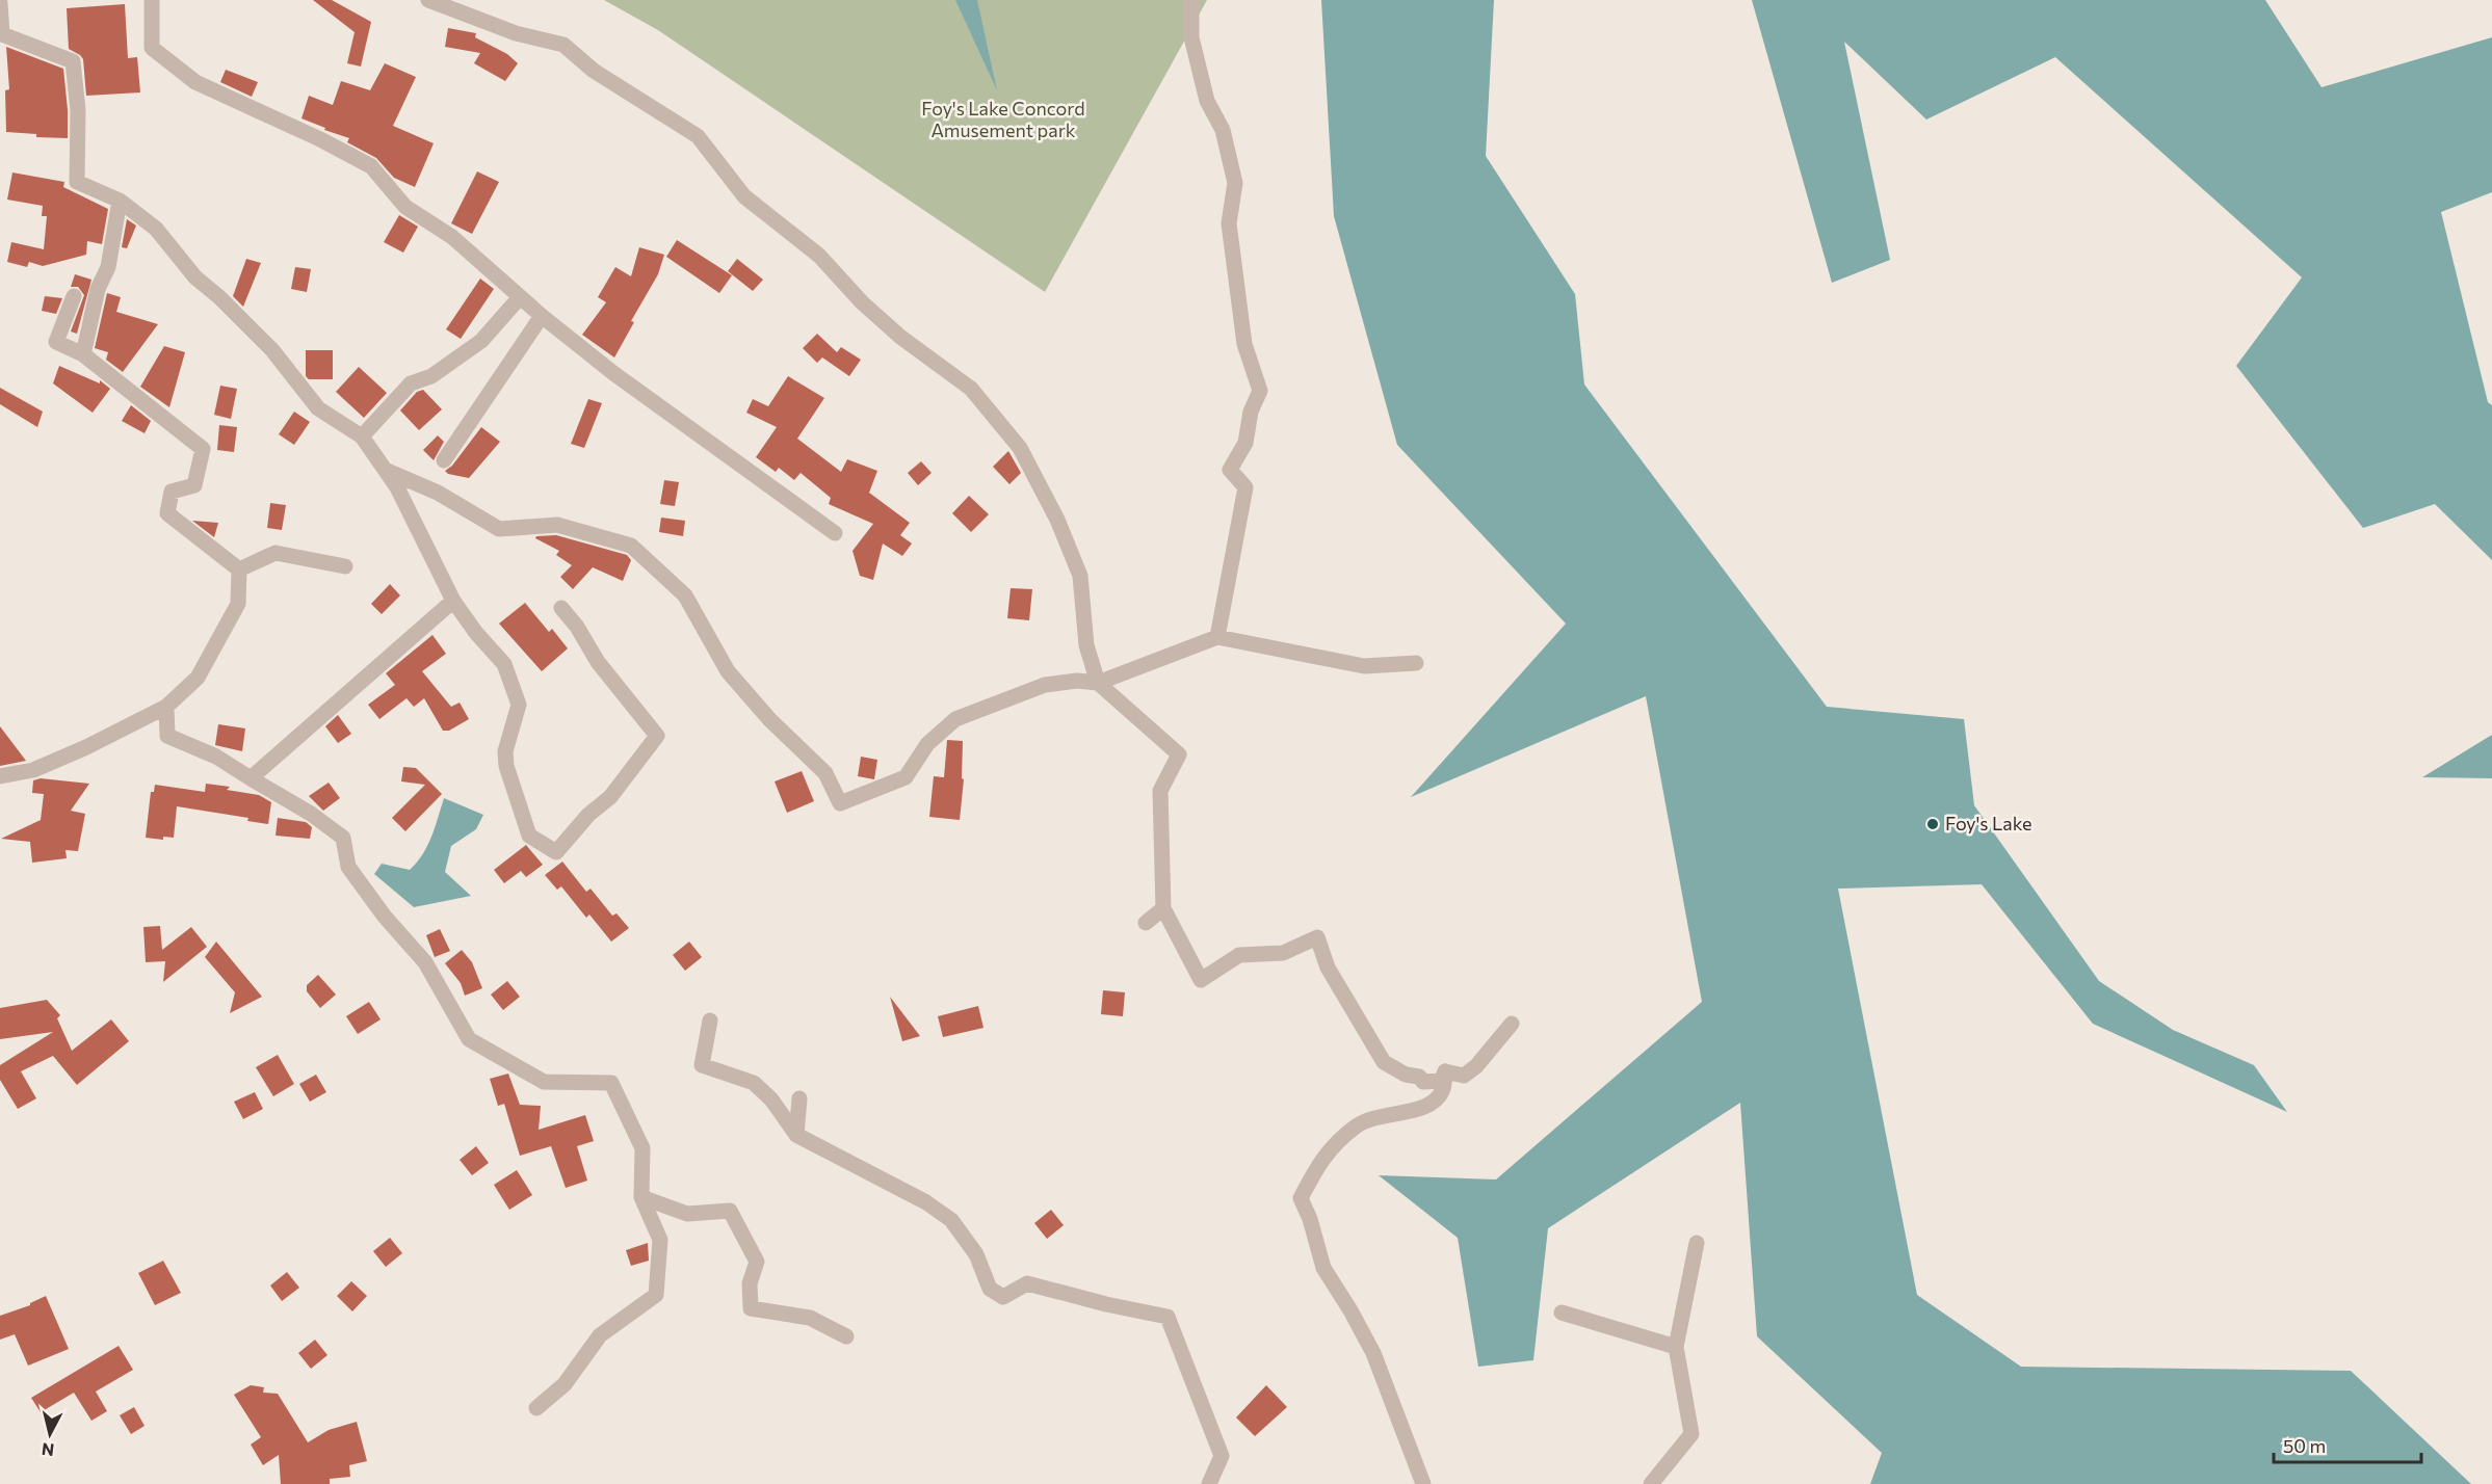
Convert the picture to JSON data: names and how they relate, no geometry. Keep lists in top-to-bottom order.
{
  "parks": ["Foy's Lake Concord Amusement park"],
  "places": ["Foy's Lake"],
  "scale_bar": "50 m",
  "north": "bottom"
}
